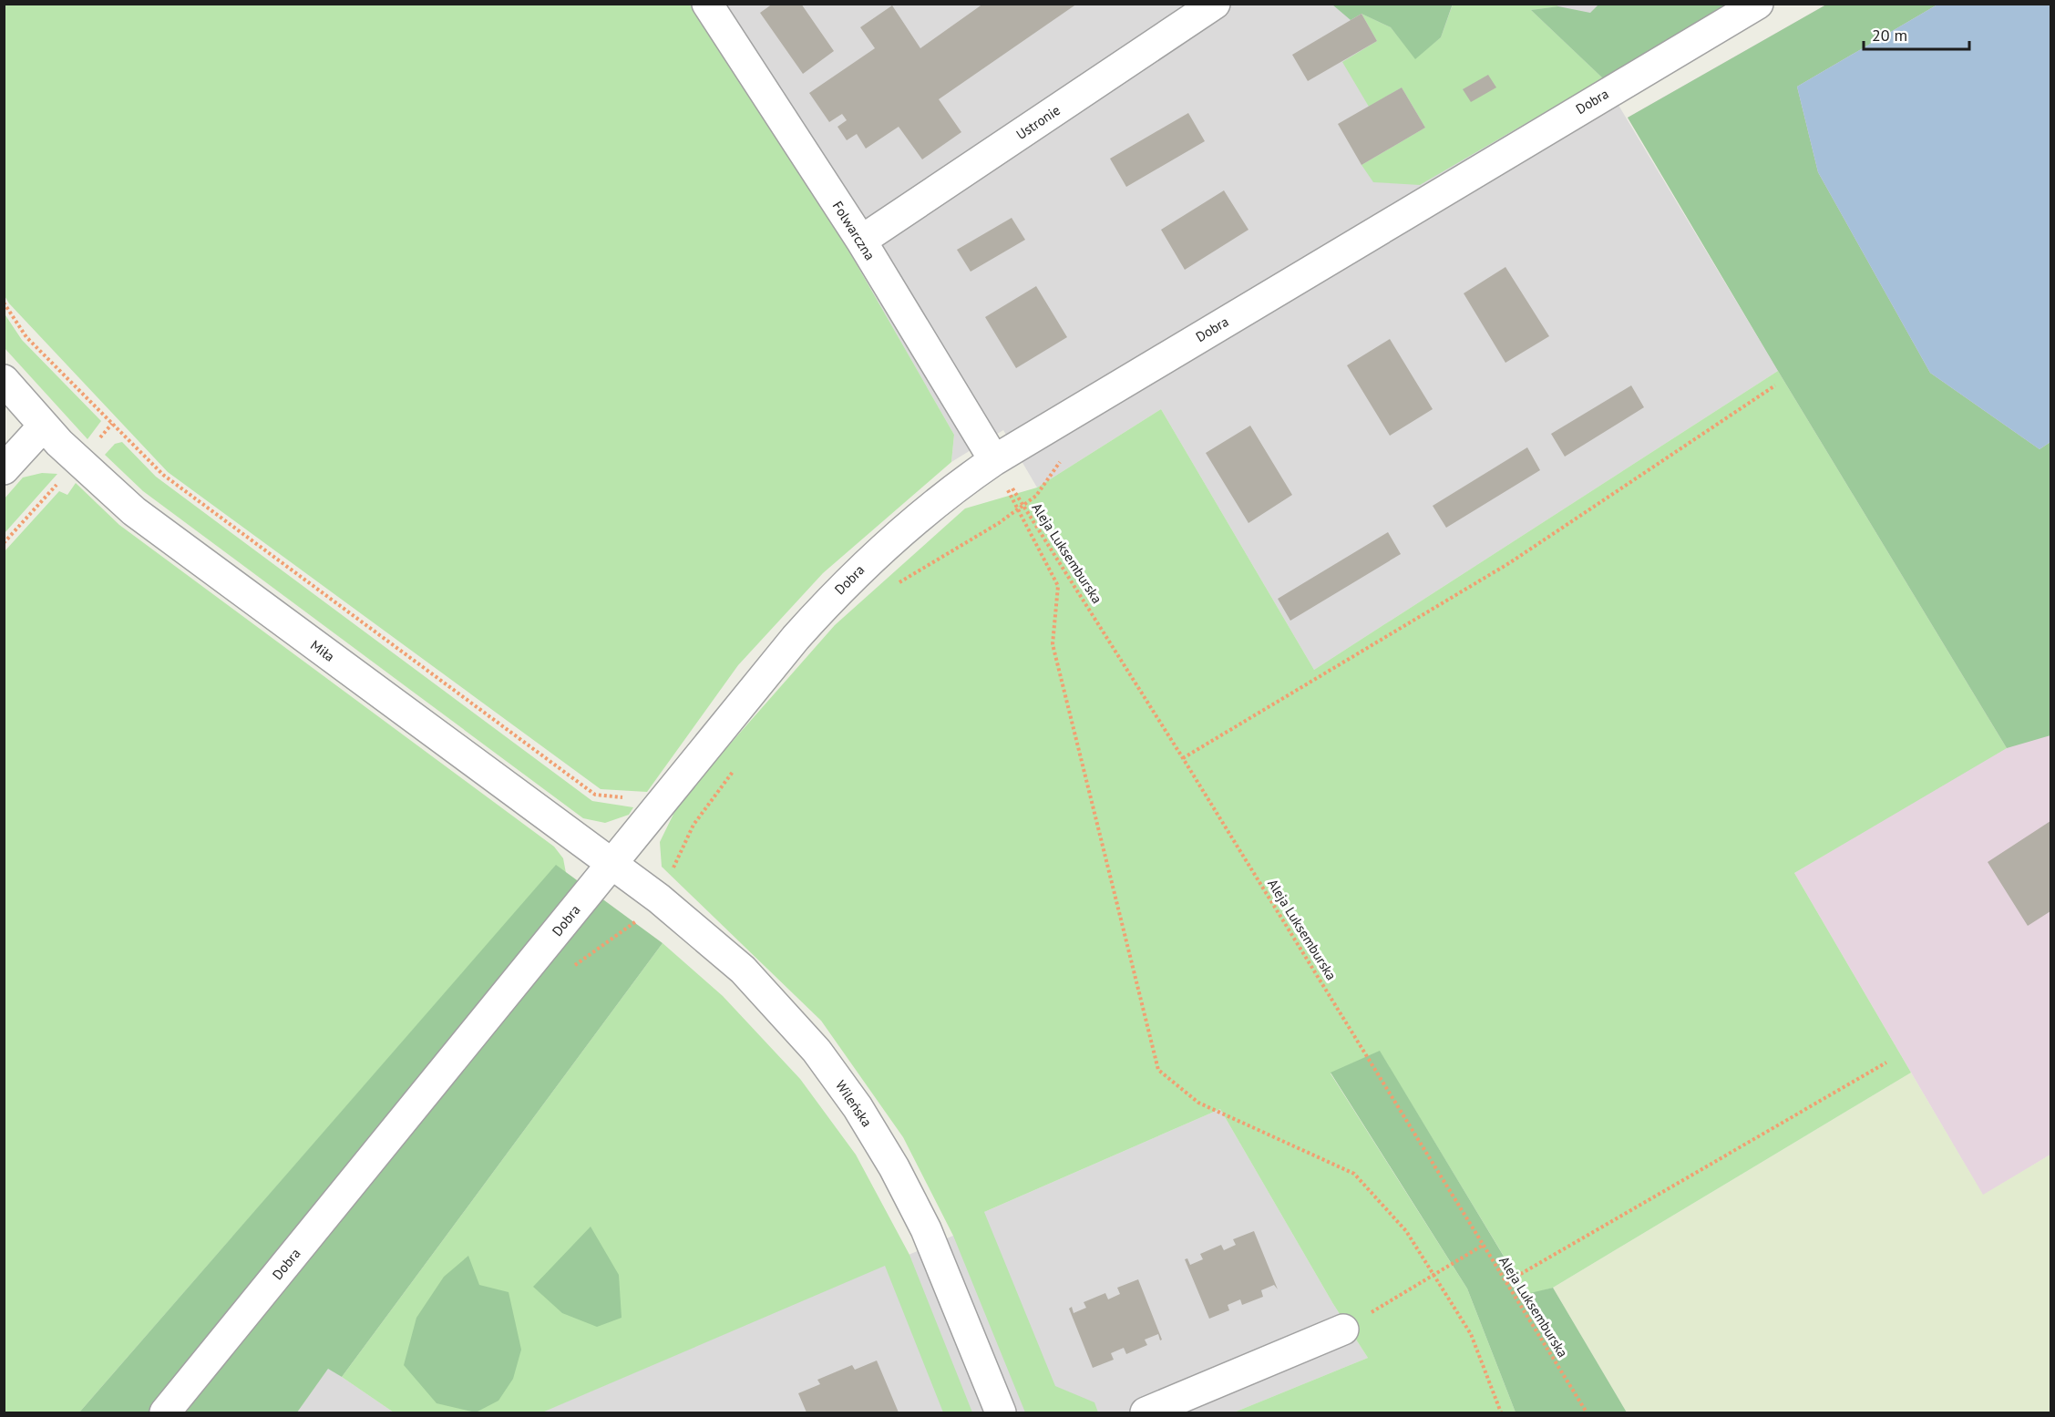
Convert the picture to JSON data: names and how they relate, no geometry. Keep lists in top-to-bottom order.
{
  "streets": {
    "street": [
      "Dobra",
      "Ustronie",
      "Folwarczna",
      "Miła",
      "Wileńska"
    ],
    "path": ["Aleja Luksemburska"]
  },
  "crossings": [
    ["Dobra", "Folwarczna"],
    ["Dobra", "Aleja Luksemburska"],
    ["Dobra", "Miła"],
    ["Dobra", "Wileńska"],
    ["Ustronie", "Folwarczna"],
    ["Folwarczna", "Aleja Luksemburska"],
    ["Miła", "Wileńska"]
  ],
  "scale_bar": "20 m"
}
